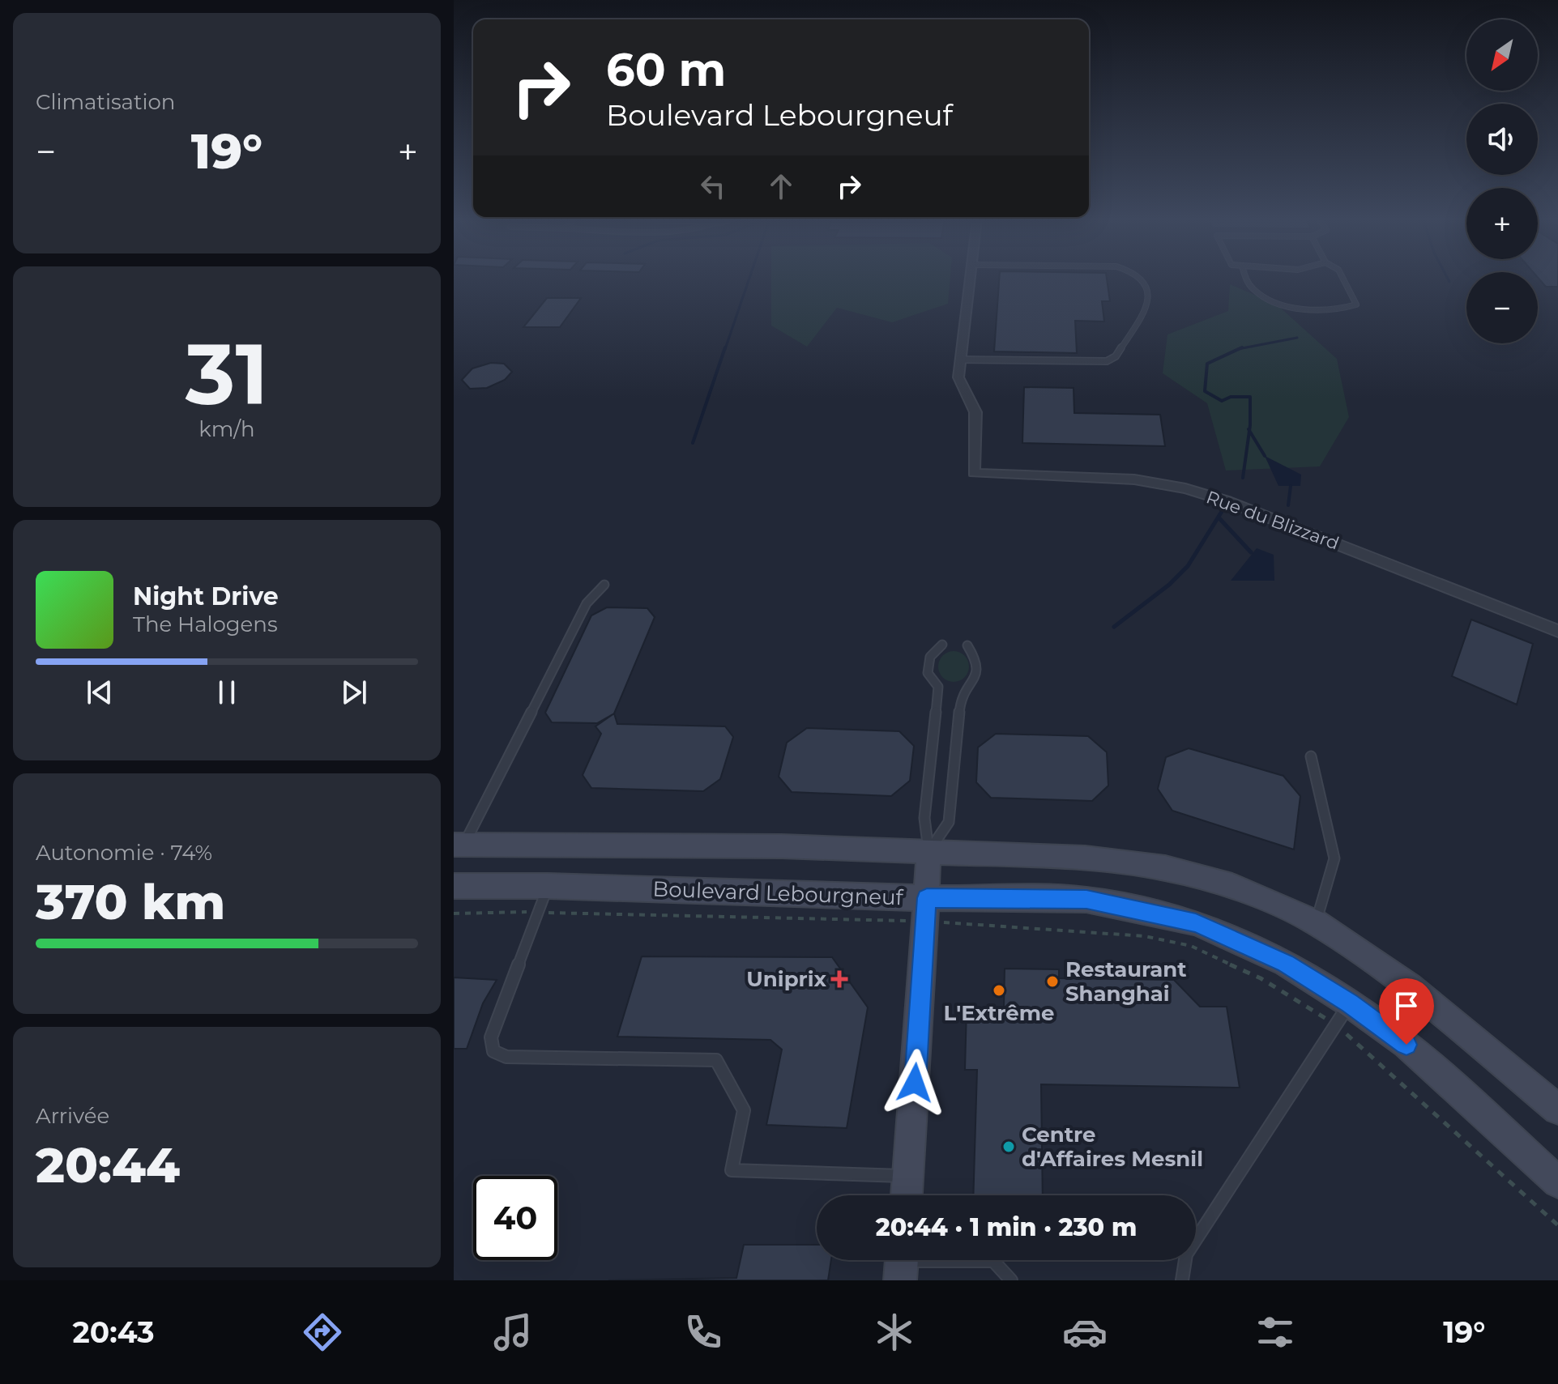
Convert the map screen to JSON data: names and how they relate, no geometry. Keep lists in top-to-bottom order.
{
  "streets": {
    "main road": ["Boulevard Lebourgneuf"],
    "street": ["Rue du Blizzard"]
  },
  "places": {
    "health": ["Uniprix"],
    "other": ["Restaurant Shanghai", "L'Extrême", "Centre d'Affaires Mesnil"]
  },
  "north": "bottom left",
  "page": {
    "tile": [
      "Climatisation",
      ["31", "km/h"],
      ["Autonomie · 74%", "370 km"],
      ["Arrivée", "20:44"]
    ],
    "map_buttons": ["+", "−"],
    "turn": ["60 m", "Boulevard Lebourgneuf"],
    "heat": ["−", "19°", "+"],
    "song": ["Night Drive", "The Halogens"],
    "limit": "40",
    "trip": "20:44 · 1 min · 230 m",
    "tabs": ["20:43", "19°"]
  }
}
